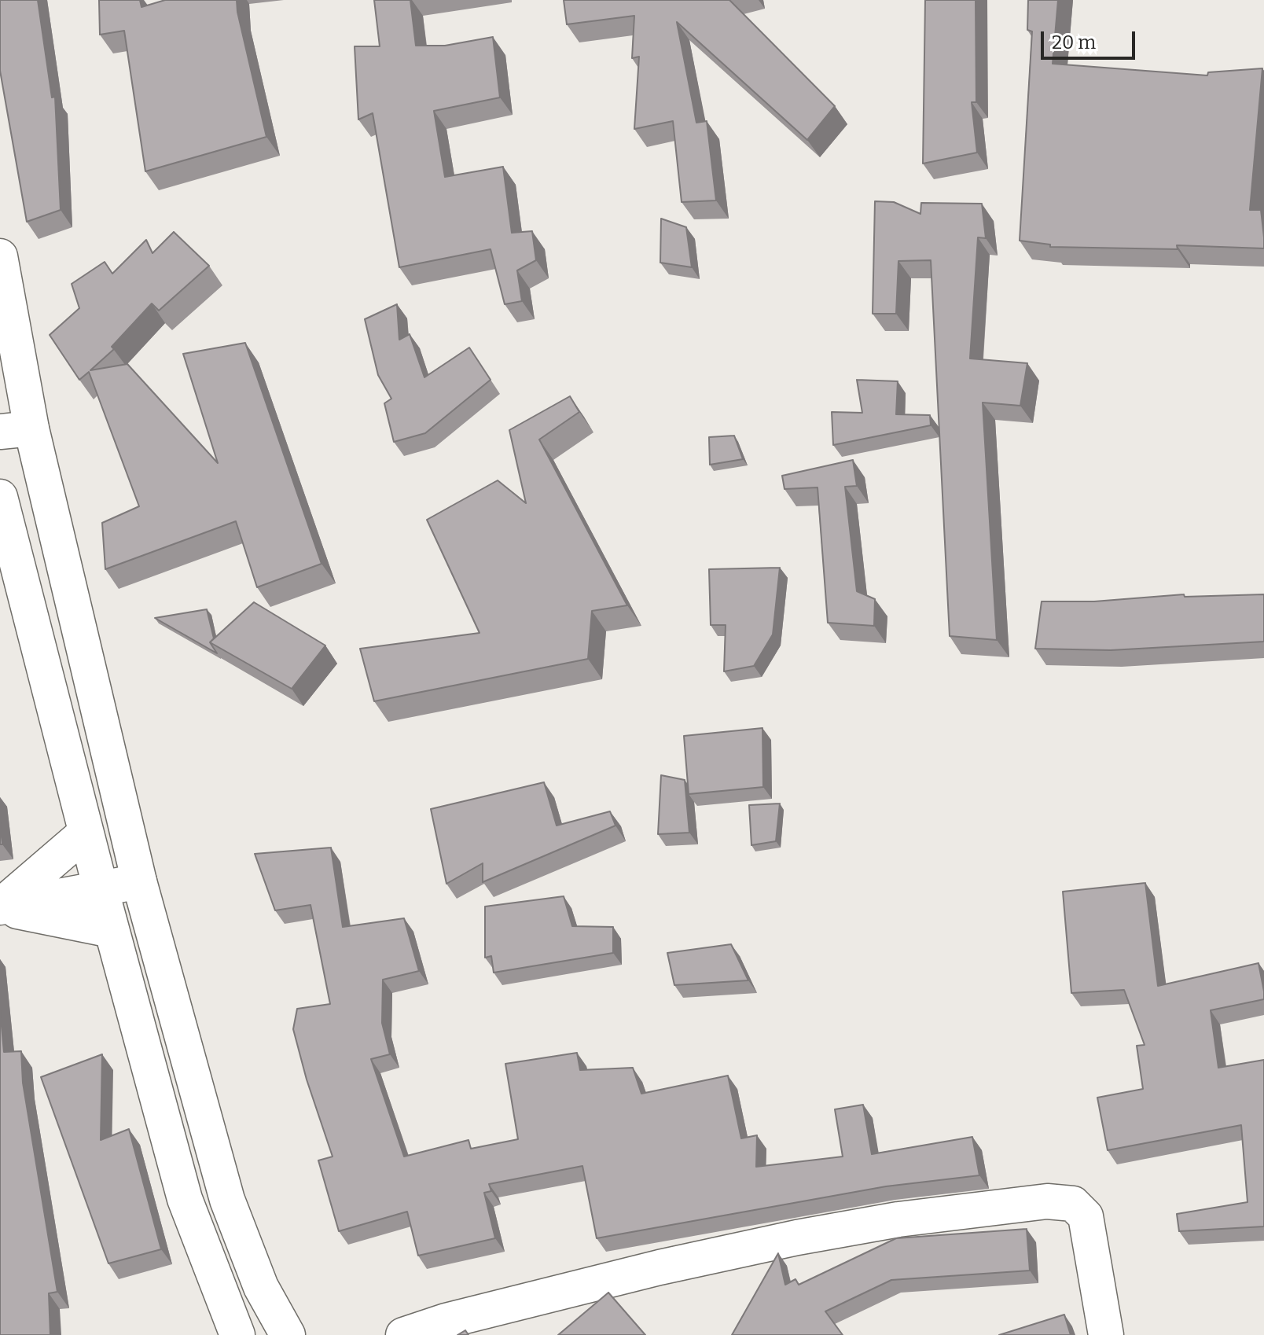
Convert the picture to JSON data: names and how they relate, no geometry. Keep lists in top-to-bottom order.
{
  "scale_bar": "20 m"
}
